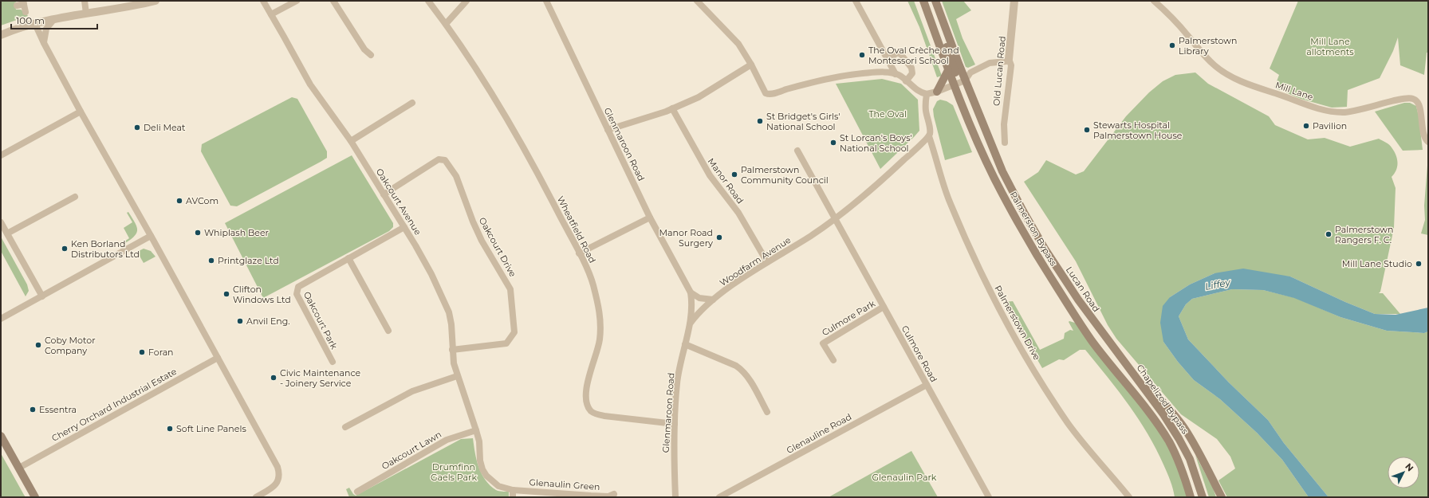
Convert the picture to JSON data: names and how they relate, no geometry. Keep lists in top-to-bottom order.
{
  "streets": {
    "main road": ["Palmerston Bypass", "Lucan Road", "Chapelizod Bypass"],
    "street": [
      "Old Lucan Road",
      "Mill Lane",
      "Glenmaroon Road",
      "Manor Road",
      "Oakcourt Avenue",
      "Wheatfield Road",
      "Oakcourt Drive",
      "Woodfarm Avenue",
      "Culmore Park",
      "Oakcourt Park",
      "Palmerstown Drive",
      "Culmore Road",
      "Cherry Orchard Industrial Estate",
      "Glenauline Road",
      "Oakcourt Lawn",
      "Glenaulin Green"
    ]
  },
  "crossings": [
    ["Glenmaroon Road", "Wheatfield Road"],
    ["Glenmaroon Road", "Woodfarm Avenue"],
    ["Manor Road", "Woodfarm Avenue"],
    ["Oakcourt Avenue", "Oakcourt Drive"],
    ["Oakcourt Avenue", "Oakcourt Park"],
    ["Oakcourt Avenue", "Oakcourt Lawn"],
    ["Oakcourt Avenue", "Glenaulin Green"],
    ["Woodfarm Avenue", "Culmore Road"],
    ["Lucan Road", "Chapelizod Bypass"],
    ["Culmore Park", "Culmore Road"],
    ["Culmore Road", "Glenauline Road"],
    ["Oakcourt Lawn", "Glenaulin Green"]
  ],
  "water": ["Liffey"],
  "parks": [
    "Mill Lane allotments",
    "The Oval",
    "Drumfinn Gaels Park",
    "Glenaulin Park"
  ],
  "places": [
    "Palmerstown Library",
    "The Oval Crèche and Montessori School",
    "St Bridget's Girls' National School",
    "Pavilion",
    "Deli Meat",
    "Stewarts Hospital Palmerstown House",
    "St Lorcan's Boys' National School",
    "Palmerstown Community Council",
    "AVCom",
    "Whiplash Beer",
    "Palmerstown Rangers F. C.",
    "Manor Road Surgery",
    "Ken Borland Distributors Ltd",
    "Printglaze Ltd",
    "Mill Lane Studio",
    "Clifton Windows Ltd",
    "Anvil Eng.",
    "Coby Motor Company",
    "Foran",
    "Civic Maintenance - Joinery Service",
    "Essentra",
    "Soft Line Panels"
  ],
  "scale_bar": "100 m",
  "north": "top right"
}
